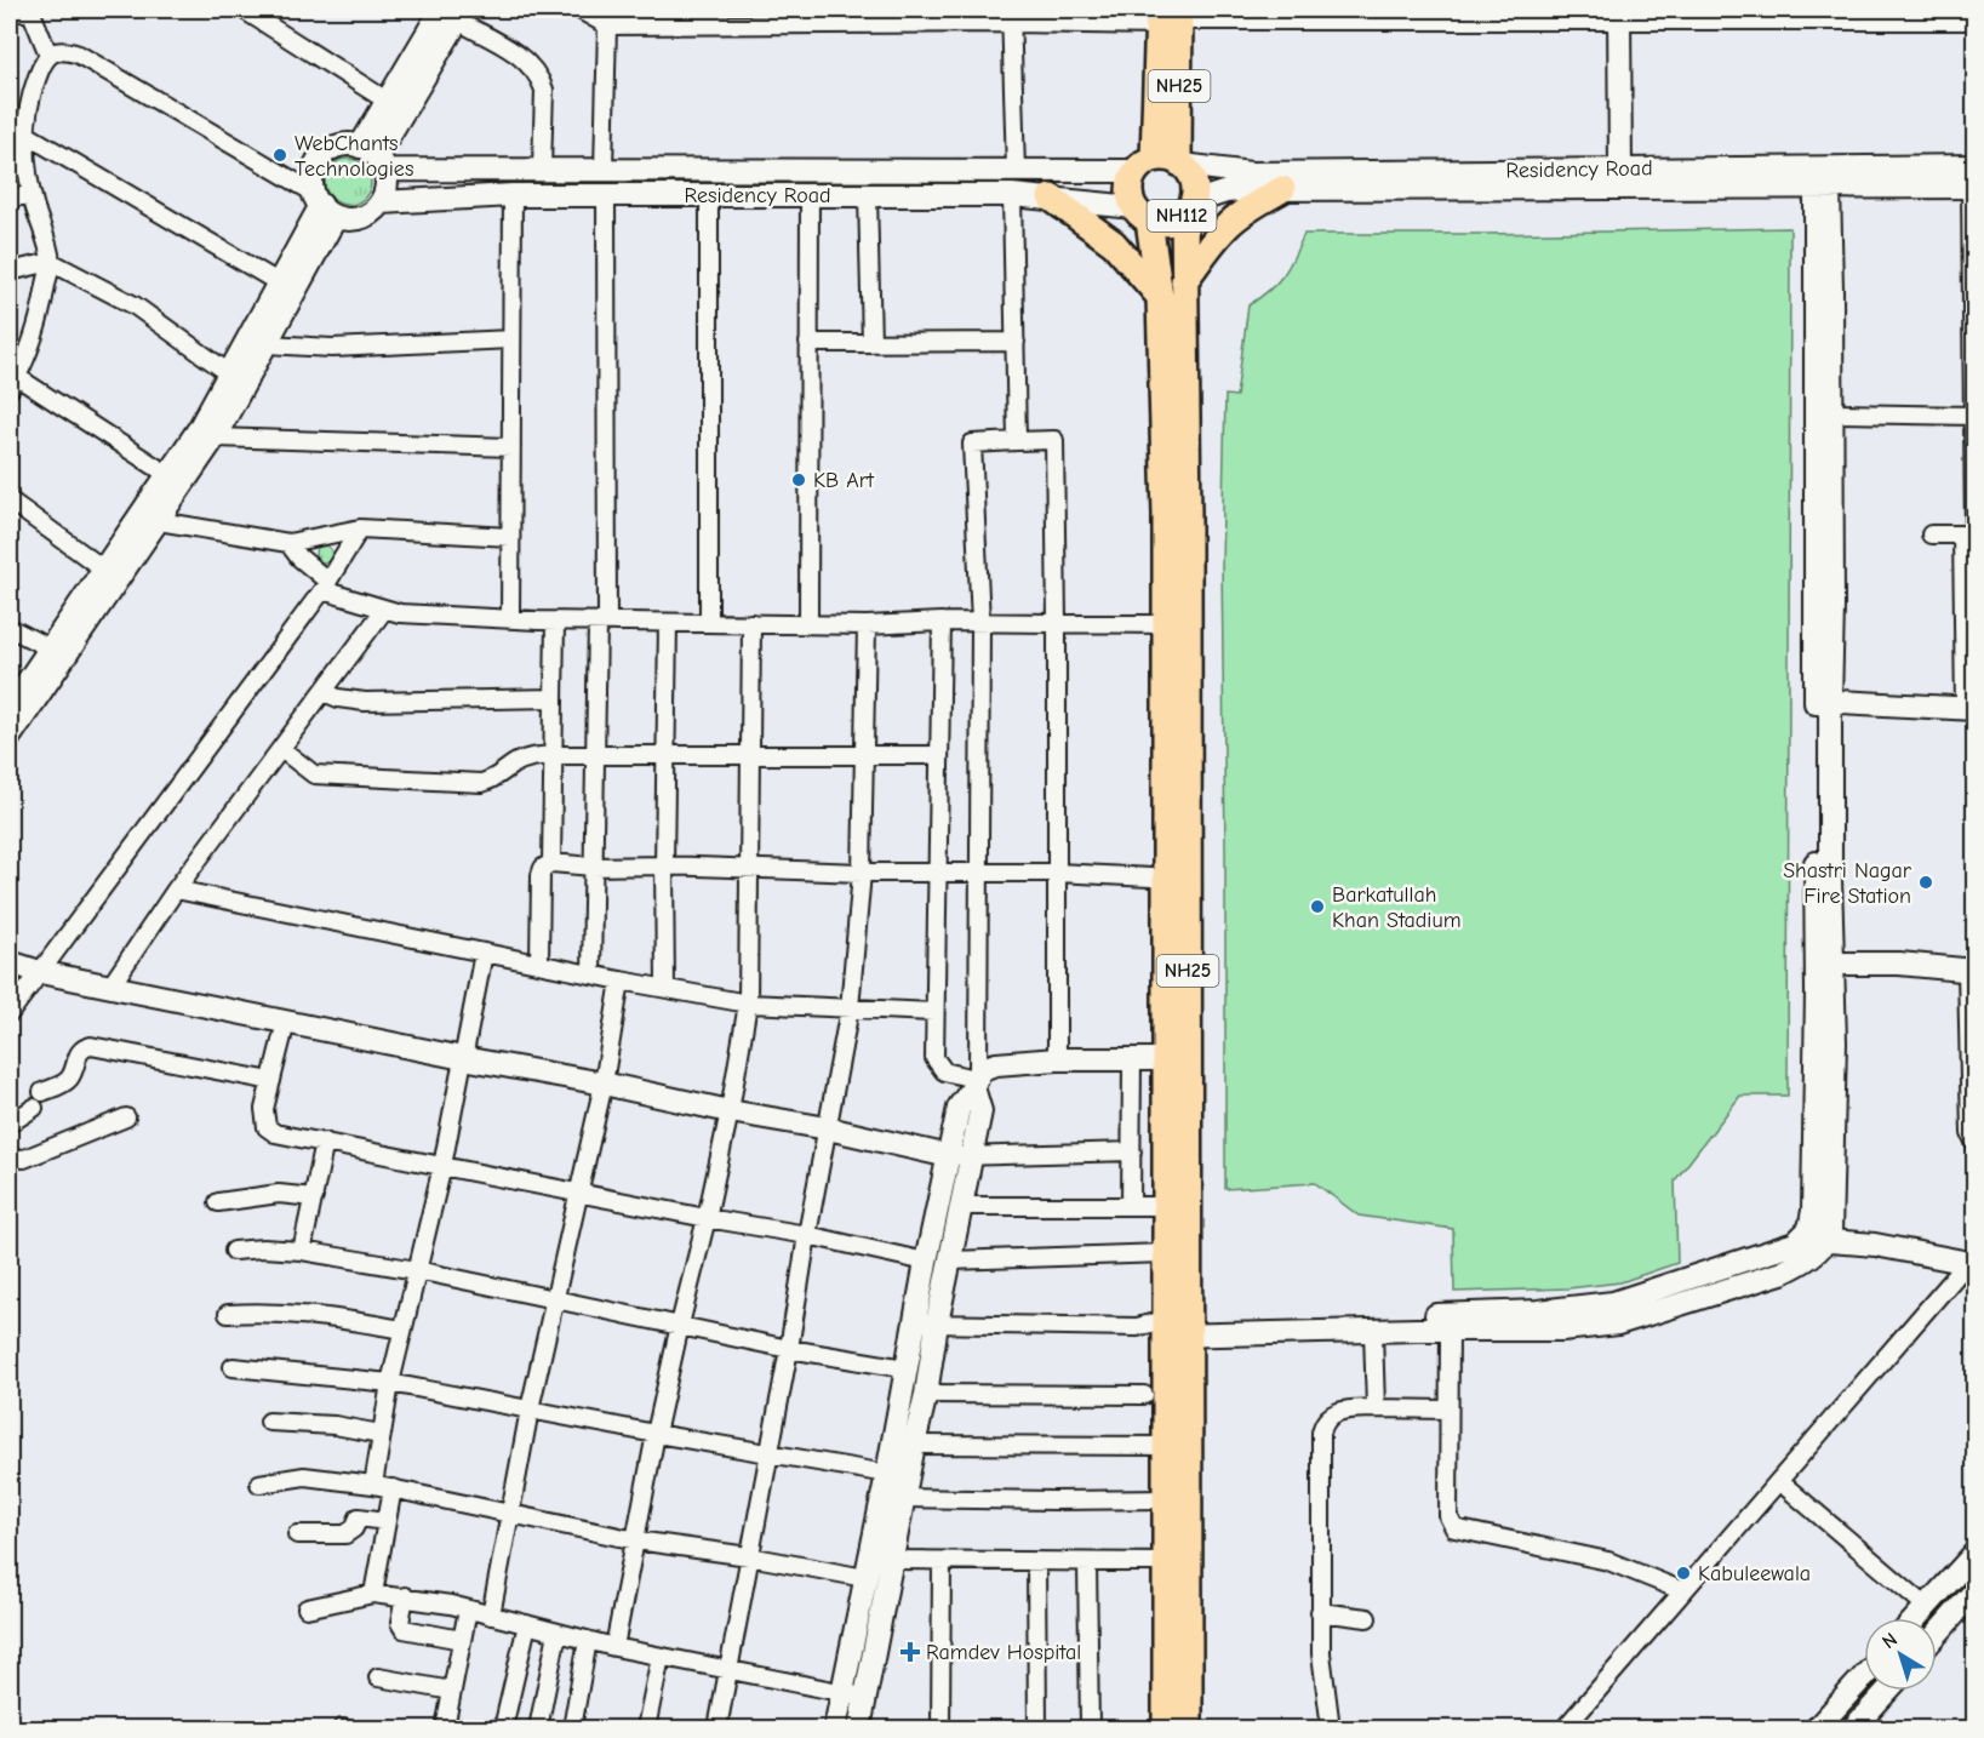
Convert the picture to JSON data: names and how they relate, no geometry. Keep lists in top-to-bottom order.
{
  "streets": {
    "main road": ["NH25", "NH112"],
    "street": ["Residency Road"]
  },
  "crossings": [
    ["NH25", "Residency Road"],
    ["NH25", "NH112"],
    ["Residency Road", "NH112"]
  ],
  "places": {
    "other": [
      "WebChants Technologies",
      "KB Art",
      "Shastri Nagar Fire Station",
      "Barkatullah Khan Stadium",
      "Kabuleewala"
    ],
    "health": ["Ramdev Hospital"]
  },
  "north": "top left"
}
